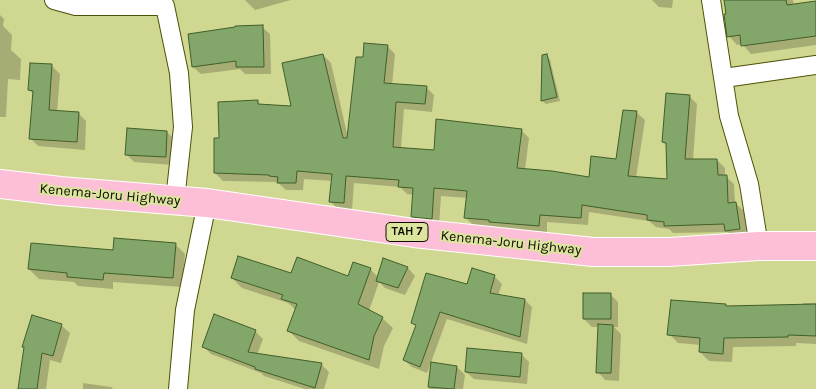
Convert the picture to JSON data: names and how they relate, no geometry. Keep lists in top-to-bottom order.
{
  "streets": {
    "highway": ["Kenema-Joru Highway", "TAH 7"]
  }
}
